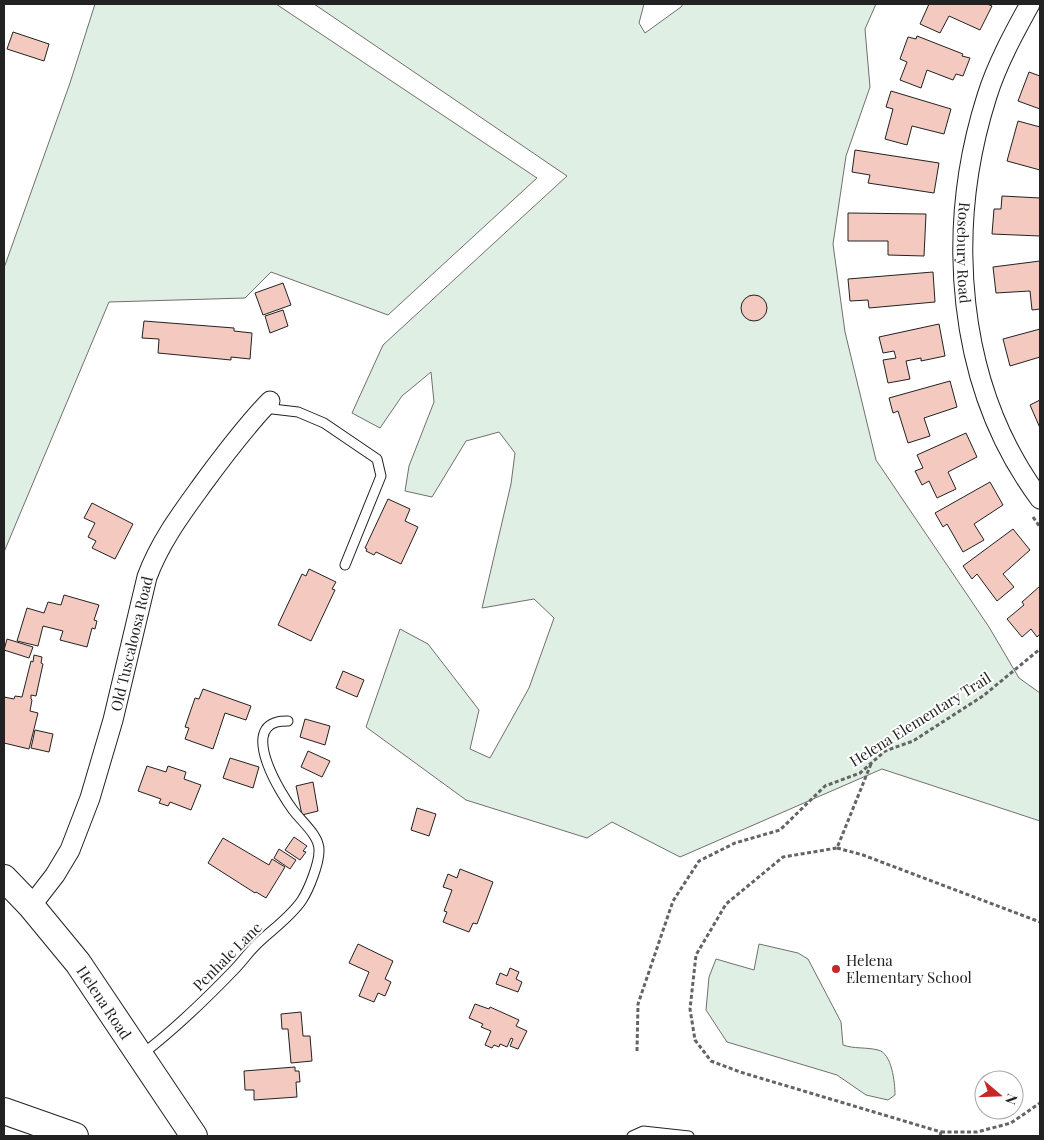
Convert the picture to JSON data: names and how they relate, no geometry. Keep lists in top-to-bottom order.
{
  "streets": {
    "main road": ["Helena Road"],
    "street": ["Rosebury Road", "Old Tuscaloosa Road"],
    "lane": ["Penhale Lane"],
    "path": ["Helena Elementary Trail"]
  },
  "crossings": [
    ["Old Tuscaloosa Road", "Helena Road"],
    ["Penhale Lane", "Helena Road"]
  ],
  "places": ["Helena Elementary School"],
  "north": "right"
}
